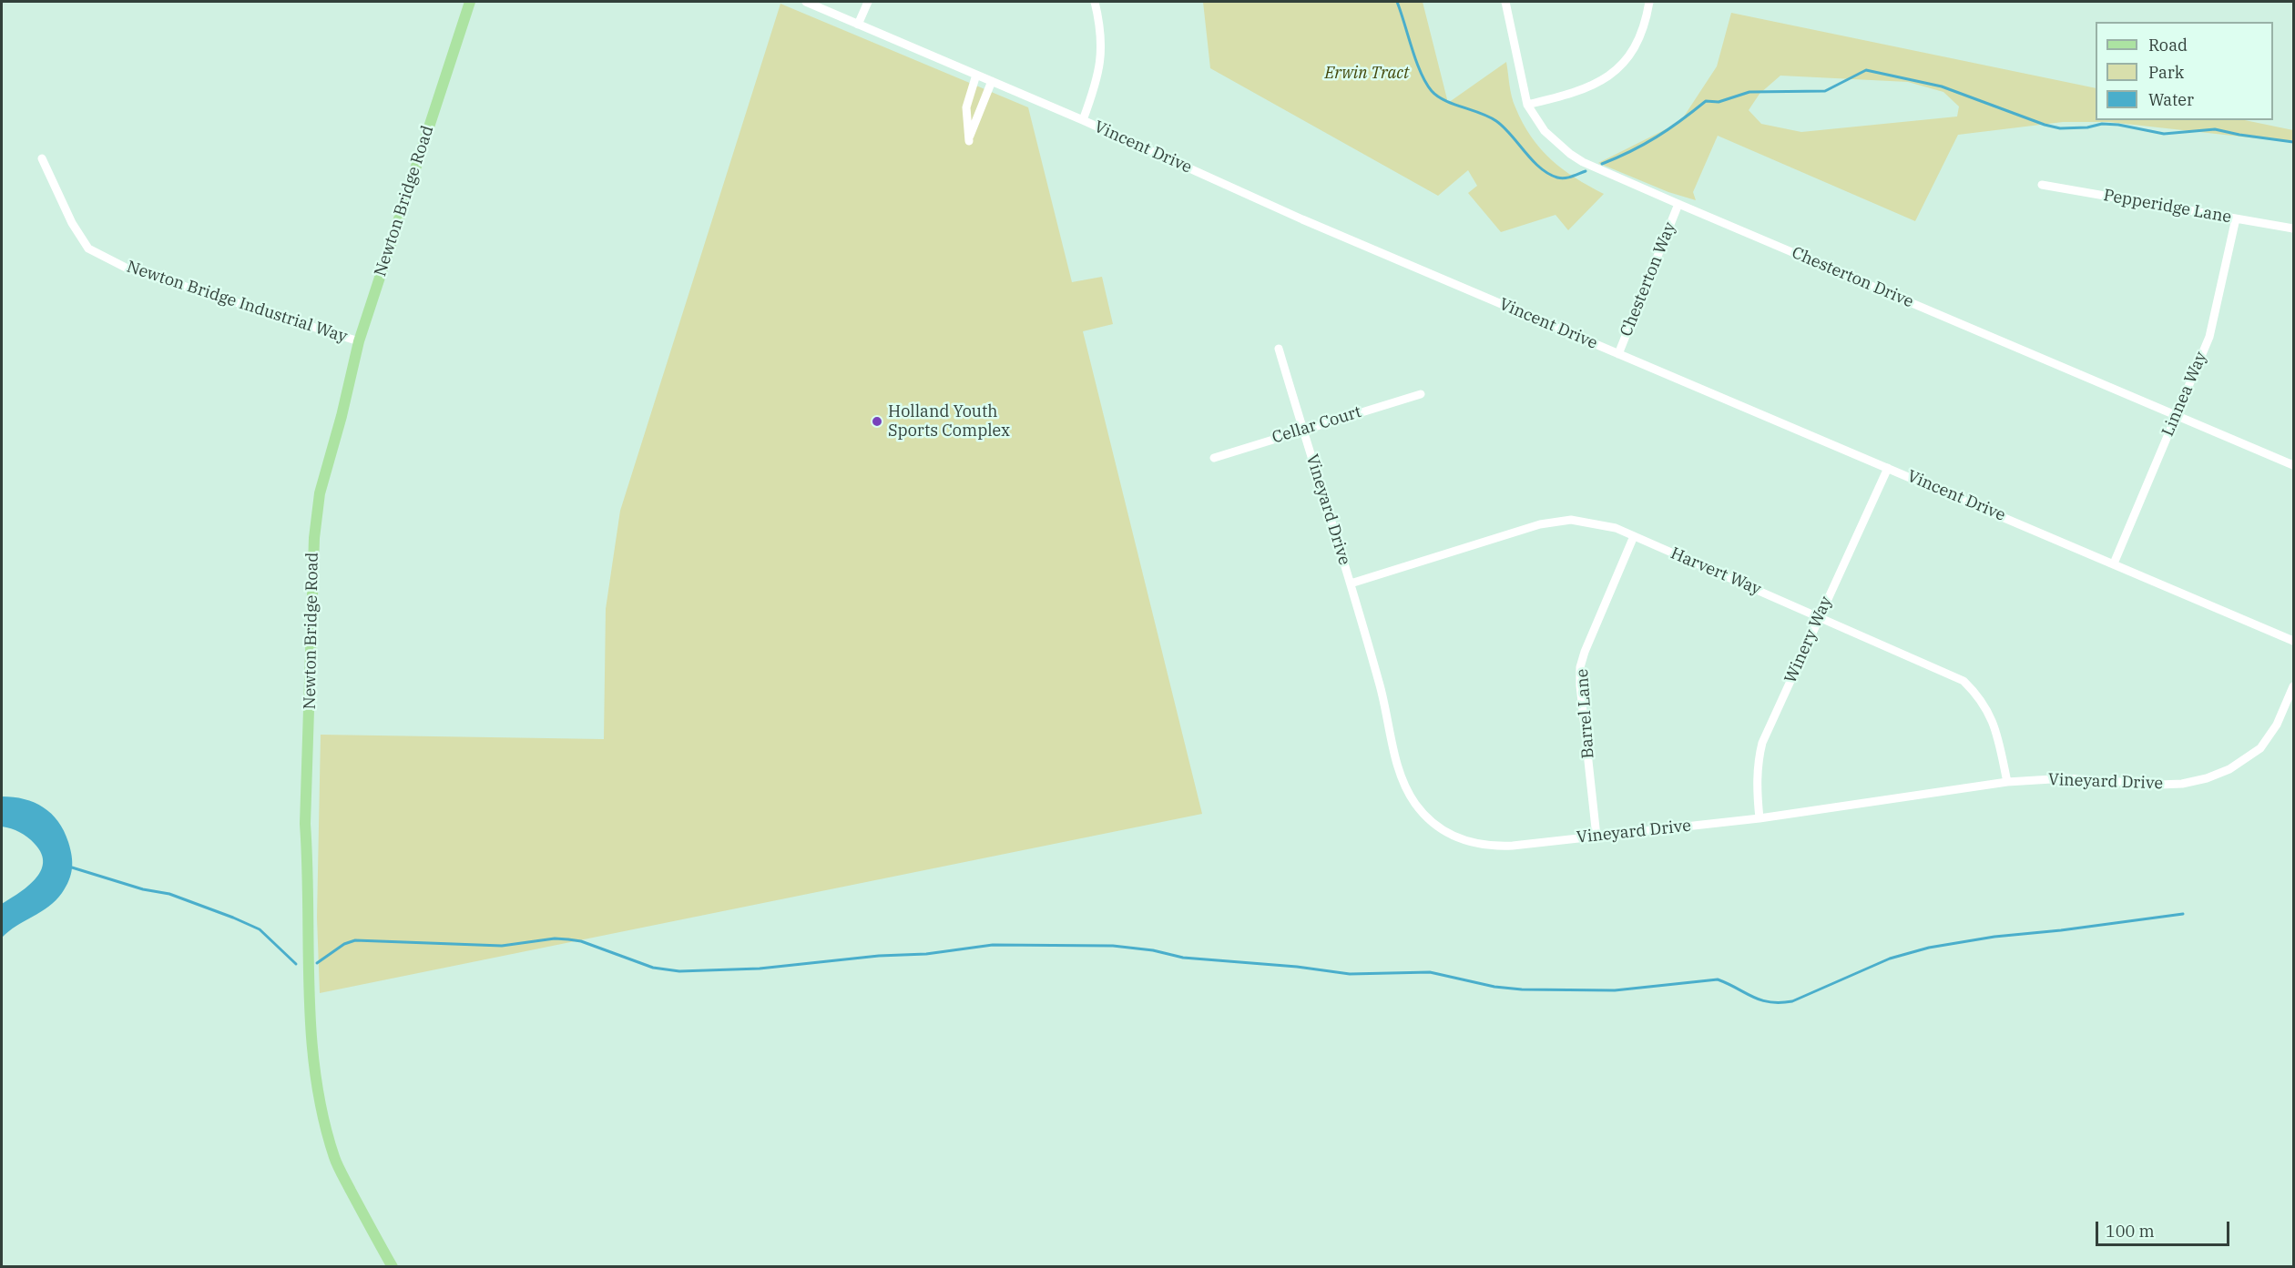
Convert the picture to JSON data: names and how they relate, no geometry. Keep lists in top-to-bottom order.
{
  "streets": {
    "main road": ["Newton Bridge Road"],
    "street": [
      "Vincent Drive",
      "Pepperidge Lane",
      "Chesterton Drive",
      "Chesterton Way",
      "Newton Bridge Industrial Way",
      "Linnea Way",
      "Cellar Court",
      "Vineyard Drive",
      "Harvert Way",
      "Winery Way",
      "Barrel Lane"
    ]
  },
  "crossings": [
    ["Vincent Drive", "Chesterton Way"],
    ["Vincent Drive", "Linnea Way"],
    ["Vincent Drive", "Winery Way"],
    ["Newton Bridge Road", "Newton Bridge Industrial Way"],
    ["Pepperidge Lane", "Linnea Way"],
    ["Chesterton Drive", "Chesterton Way"],
    ["Chesterton Drive", "Linnea Way"],
    ["Cellar Court", "Vineyard Drive"],
    ["Vineyard Drive", "Harvert Way"],
    ["Vineyard Drive", "Winery Way"],
    ["Vineyard Drive", "Barrel Lane"],
    ["Harvert Way", "Winery Way"],
    ["Harvert Way", "Barrel Lane"]
  ],
  "parks": ["Erwin Tract"],
  "places": ["Holland Youth Sports Complex"],
  "legend": ["Road", "Park", "Water"],
  "scale_bar": "100 m"
}
